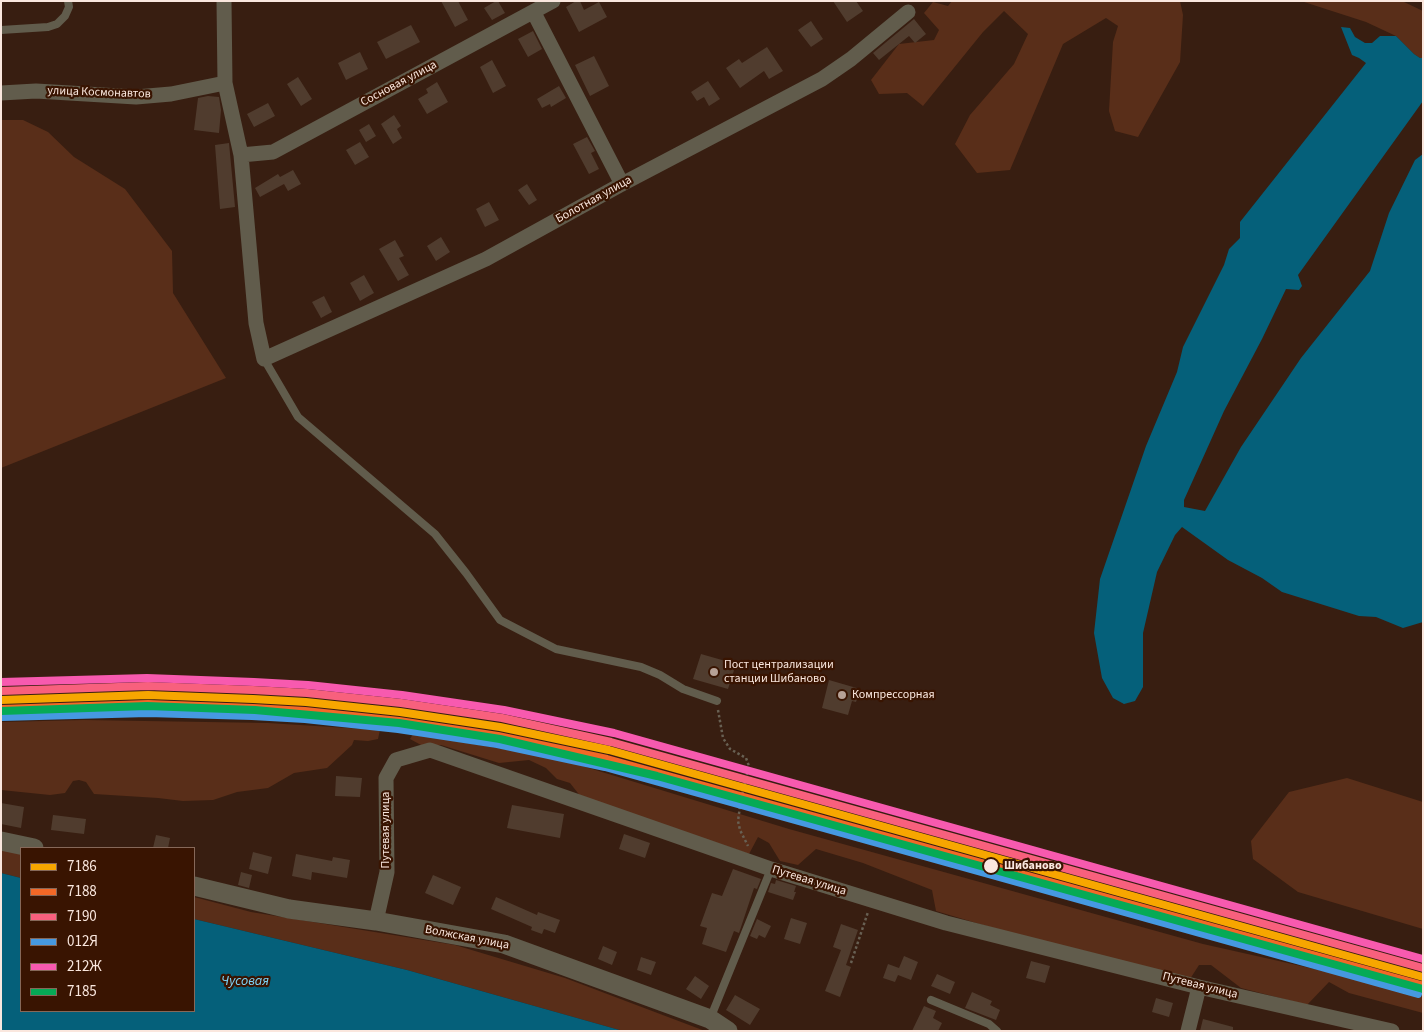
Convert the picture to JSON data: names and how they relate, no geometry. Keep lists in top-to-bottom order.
{
  "streets": {
    "street": [
      "Сосновая улица",
      "улица Космонавтов",
      "Болотная улица",
      "Путевая улица",
      "Волжская улица"
    ]
  },
  "crossings": [
    ["Путевая улица", "Волжская улица"]
  ],
  "water": ["Чусовая"],
  "places": ["Пост централизации станции Шибаново", "Компрессорная", "Шибаново"],
  "lines": [
    "transit line 212Ж",
    "transit line 7190",
    "transit line 7186",
    "transit line 7188",
    "transit line 7185",
    "transit line 012Я"
  ],
  "legend": [
    "7186",
    "7188",
    "7190",
    "012Я",
    "212Ж",
    "7185"
  ]
}
